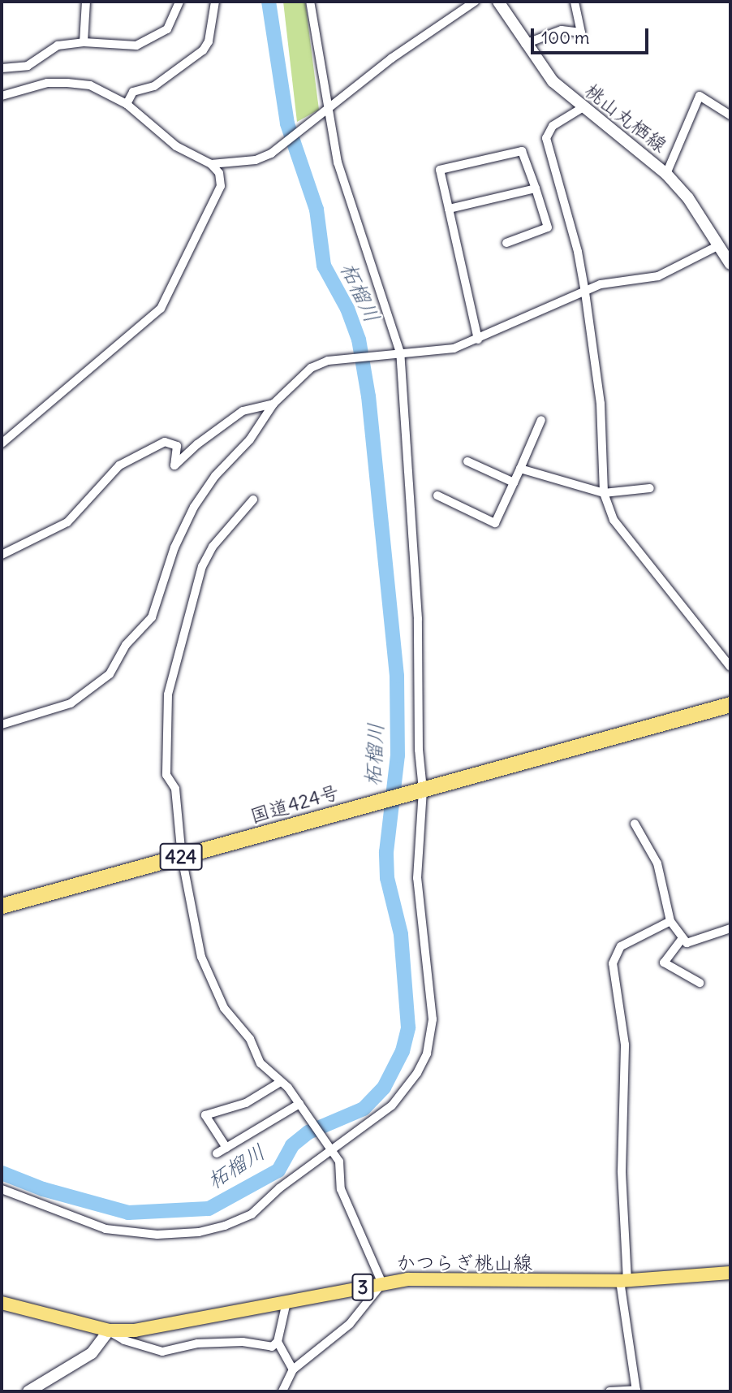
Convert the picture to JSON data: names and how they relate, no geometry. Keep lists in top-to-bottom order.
{
  "streets": {
    "highway": ["国道424号", "424"],
    "main road": ["桃山丸栖線", "かつらぎ桃山線", "3"]
  },
  "water": ["柘榴川"],
  "scale_bar": "100 m"
}
